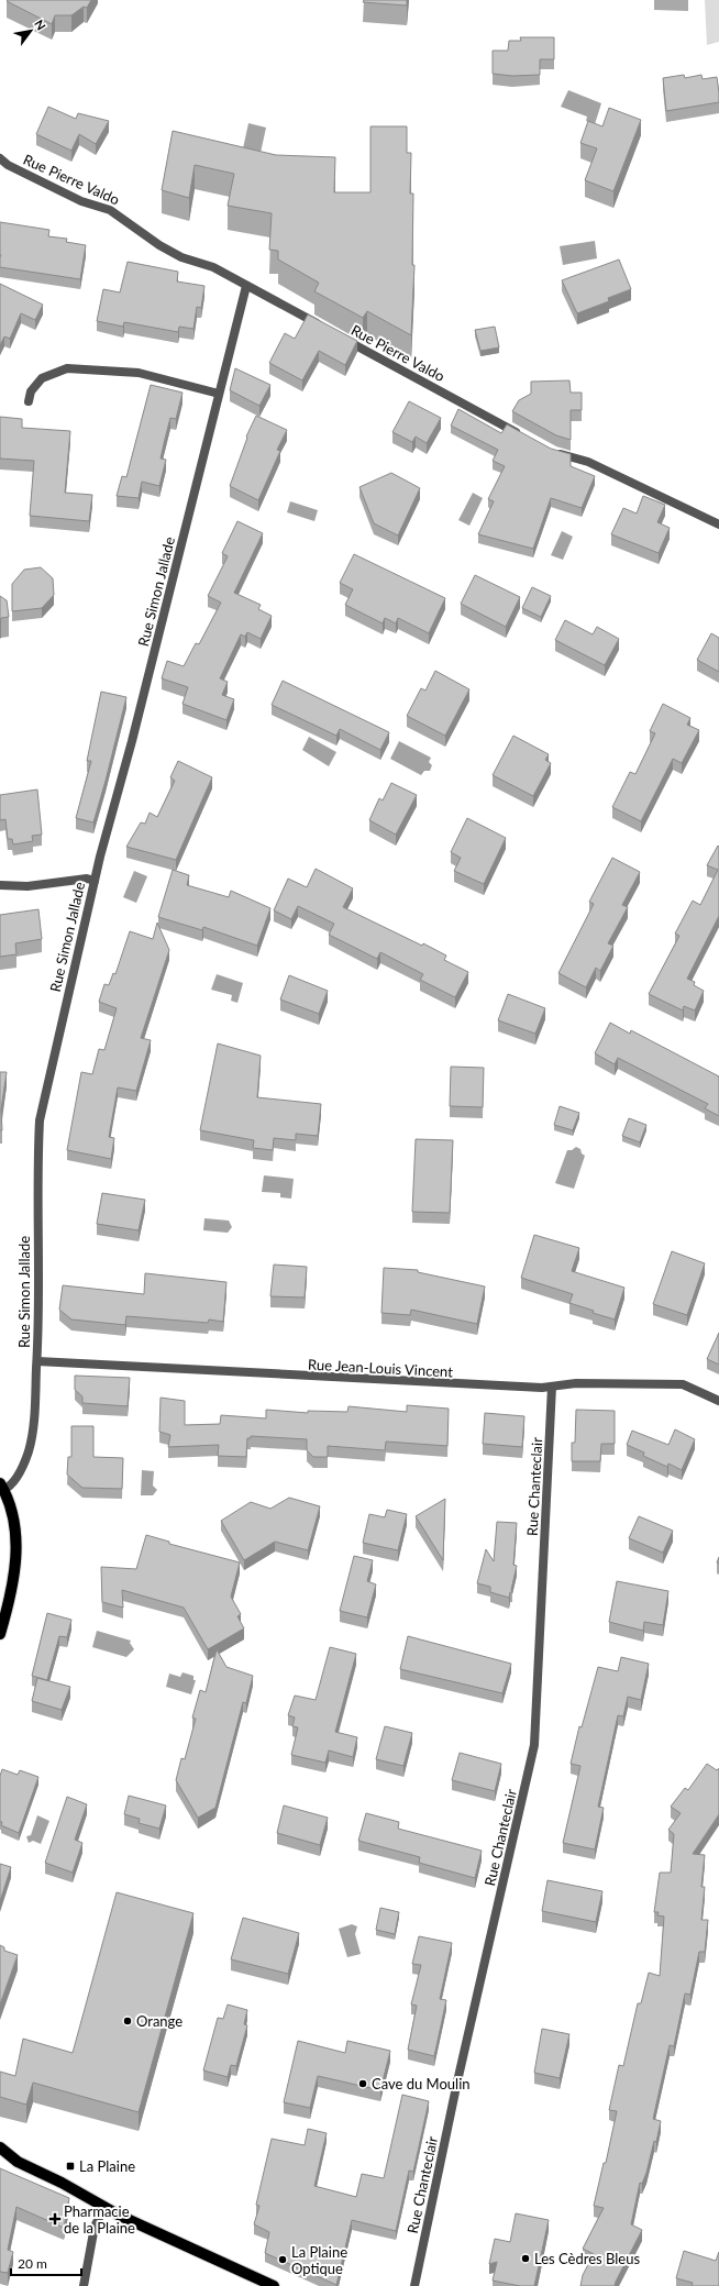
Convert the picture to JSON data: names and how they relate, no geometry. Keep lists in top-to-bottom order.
{
  "streets": {
    "street": [
      "Rue Pierre Valdo",
      "Rue Simon Jallade",
      "Rue Jean-Louis Vincent",
      "Rue Chanteclair"
    ]
  },
  "crossings": [
    ["Rue Pierre Valdo", "Rue Simon Jallade"],
    ["Rue Simon Jallade", "Rue Jean-Louis Vincent"],
    ["Rue Jean-Louis Vincent", "Rue Chanteclair"]
  ],
  "places": {
    "other": [
      "Orange",
      "Cave du Moulin",
      "Les Cèdres Bleus",
      "La Plaine Optique"
    ],
    "transit": ["La Plaine"],
    "health": ["Pharmacie de la Plaine"]
  },
  "scale_bar": "20 m",
  "north": "top right"
}
